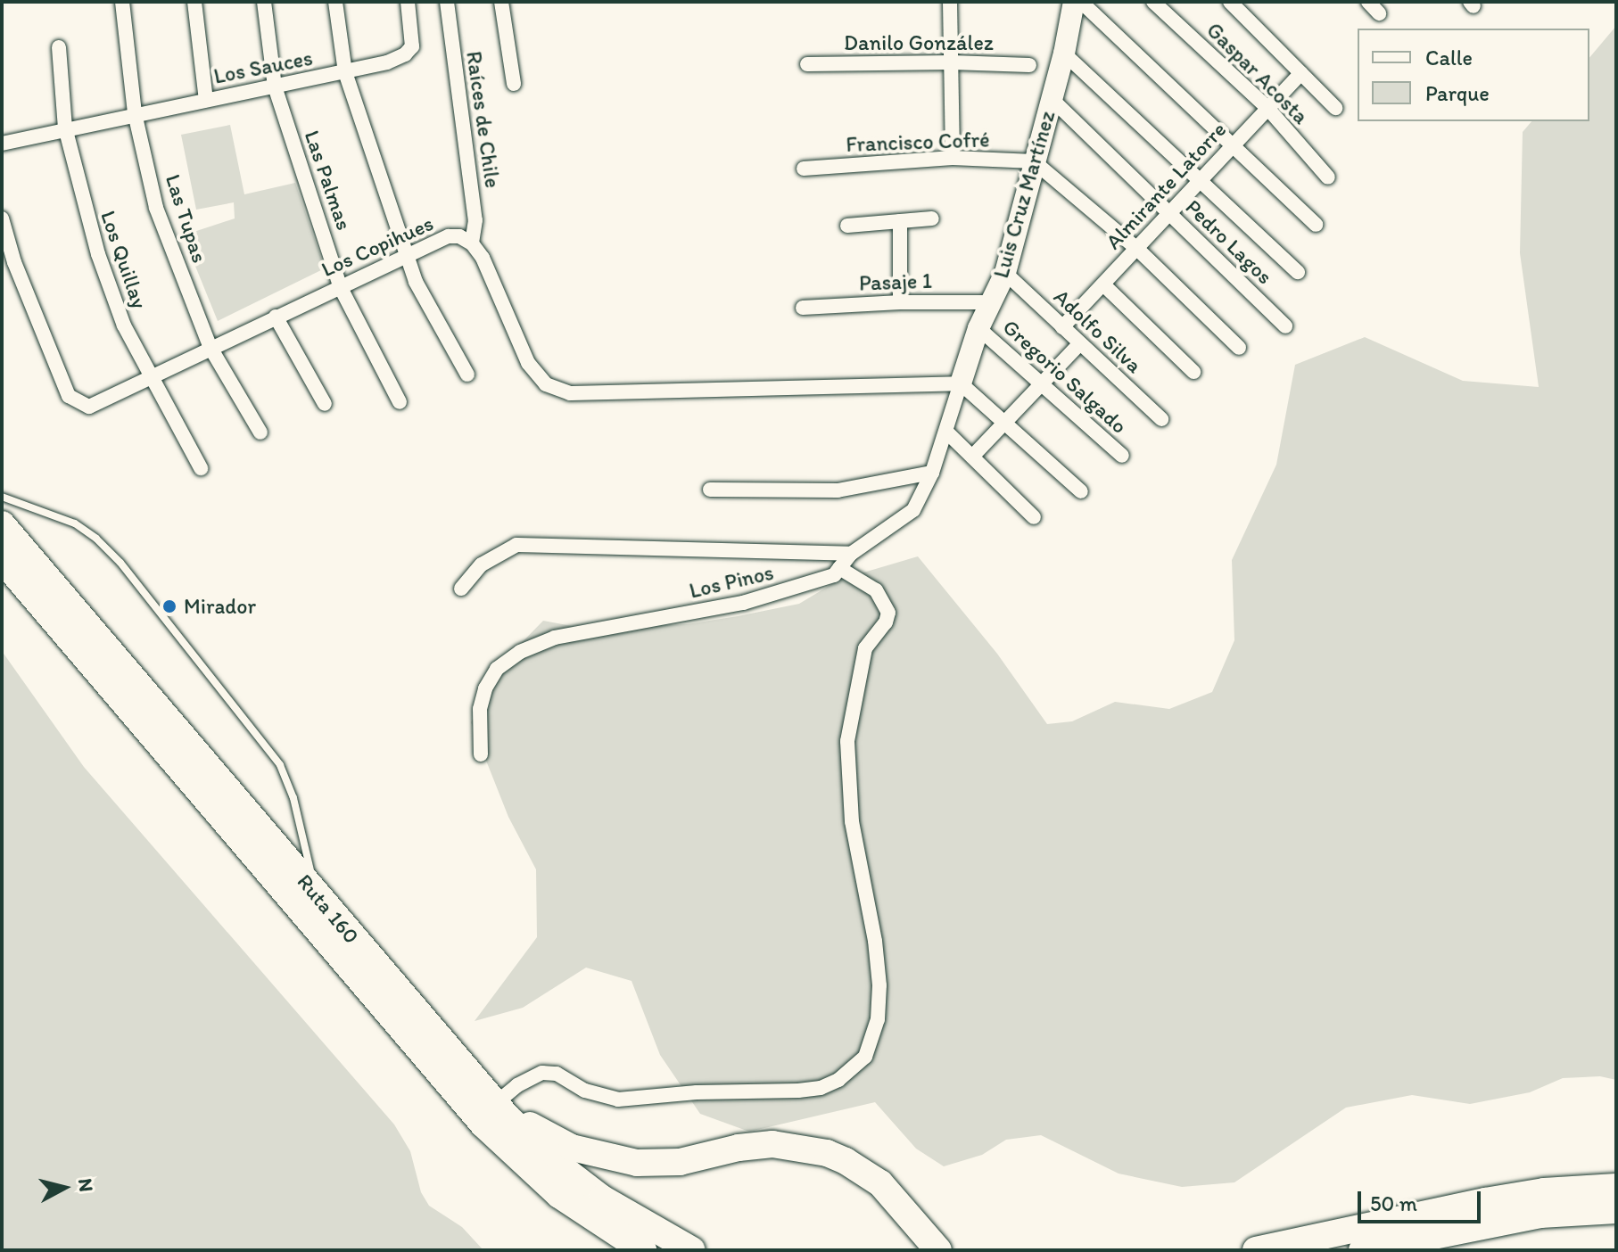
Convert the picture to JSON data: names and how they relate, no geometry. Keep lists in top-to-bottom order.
{
  "streets": {
    "highway": ["Ruta 160"],
    "street": [
      "Danilo González",
      "Los Sauces",
      "Gaspar Acosta",
      "Raíces de Chile",
      "Francisco Cofré",
      "Las Palmas",
      "Almirante Latorre",
      "Luis Cruz Martínez",
      "Las Tupas",
      "Pedro Lagos",
      "Los Copihues",
      "Los Quillay",
      "Pasaje 1",
      "Adolfo Silva",
      "Gregorio Salgado",
      "Los Pinos"
    ]
  },
  "crossings": [
    ["Los Sauces", "Las Palmas"],
    ["Los Sauces", "Las Tupas"],
    ["Los Sauces", "Los Copihues"],
    ["Los Sauces", "Los Quillay"],
    ["Gaspar Acosta", "Almirante Latorre"],
    ["Raíces de Chile", "Los Copihues"],
    ["Francisco Cofré", "Luis Cruz Martínez"],
    ["Las Palmas", "Los Copihues"],
    ["Almirante Latorre", "Pedro Lagos"],
    ["Almirante Latorre", "Adolfo Silva"],
    ["Luis Cruz Martínez", "Pedro Lagos"],
    ["Luis Cruz Martínez", "Pasaje 1"],
    ["Luis Cruz Martínez", "Adolfo Silva"],
    ["Luis Cruz Martínez", "Gregorio Salgado"],
    ["Luis Cruz Martínez", "Los Pinos"],
    ["Las Tupas", "Los Copihues"],
    ["Los Copihues", "Los Quillay"]
  ],
  "places": ["Mirador"],
  "legend": ["Calle", "Parque"],
  "scale_bar": "50 m",
  "north": "right"
}
